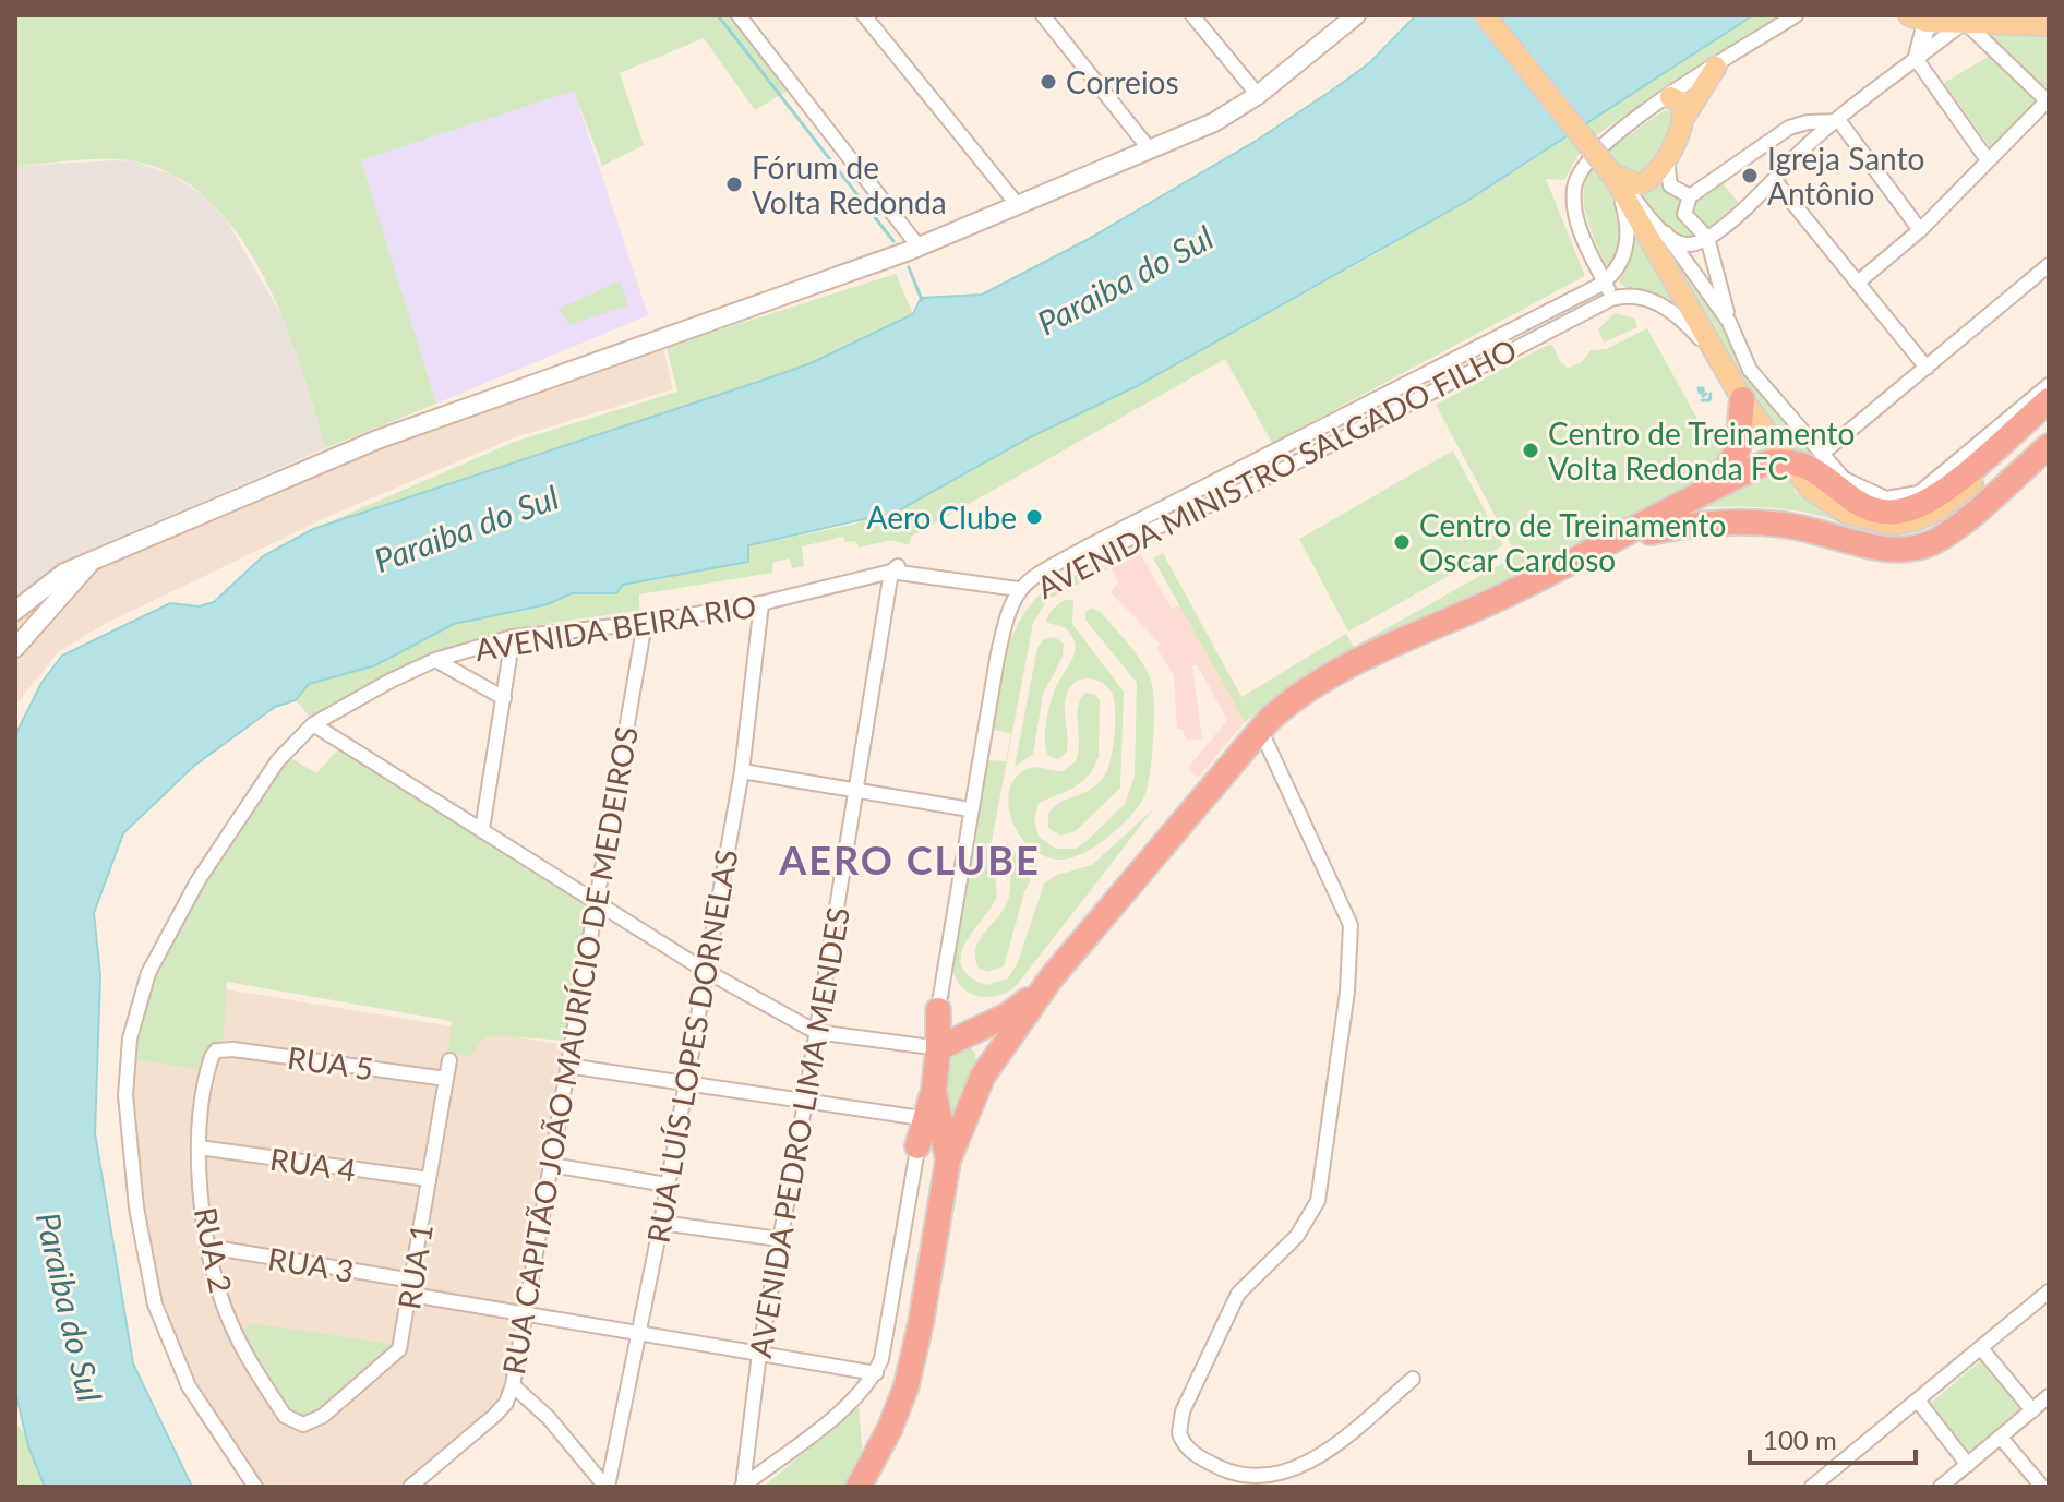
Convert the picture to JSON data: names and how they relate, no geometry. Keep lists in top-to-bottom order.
{
  "streets": {
    "street": [
      "AVENIDA MINISTRO SALGADO FILHO",
      "AVENIDA BEIRA RIO",
      "RUA LUÍS LOPES DORNELAS",
      "RUA CAPITÃO JOÃO MAURÍCIO DE MEDEIROS",
      "RUA 5",
      "AVENIDA PEDRO LIMA MENDES",
      "RUA 4",
      "RUA 2",
      "RUA 3",
      "RUA 1"
    ]
  },
  "crossings": [
    ["AVENIDA MINISTRO SALGADO FILHO", "AVENIDA BEIRA RIO"],
    ["AVENIDA BEIRA RIO", "RUA LUÍS LOPES DORNELAS"],
    ["AVENIDA BEIRA RIO", "RUA CAPITÃO JOÃO MAURÍCIO DE MEDEIROS"],
    ["AVENIDA BEIRA RIO", "AVENIDA PEDRO LIMA MENDES"],
    ["RUA LUÍS LOPES DORNELAS", "RUA 3"],
    ["RUA CAPITÃO JOÃO MAURÍCIO DE MEDEIROS", "RUA 3"],
    ["RUA 5", "RUA 2"],
    ["RUA 5", "RUA 1"],
    ["AVENIDA PEDRO LIMA MENDES", "RUA 3"],
    ["RUA 4", "RUA 2"],
    ["RUA 4", "RUA 1"],
    ["RUA 2", "RUA 3"],
    ["RUA 2", "RUA 1"],
    ["RUA 3", "RUA 1"]
  ],
  "districts": ["AERO CLUBE"],
  "water": ["Paraiba do Sul"],
  "places": [
    "Correios",
    "Igreja Santo Antônio",
    "Fórum de Volta Redonda",
    "Centro de Treinamento Volta Redonda FC",
    "Aero Clube",
    "Centro de Treinamento Oscar Cardoso"
  ],
  "scale_bar": "100 m"
}
